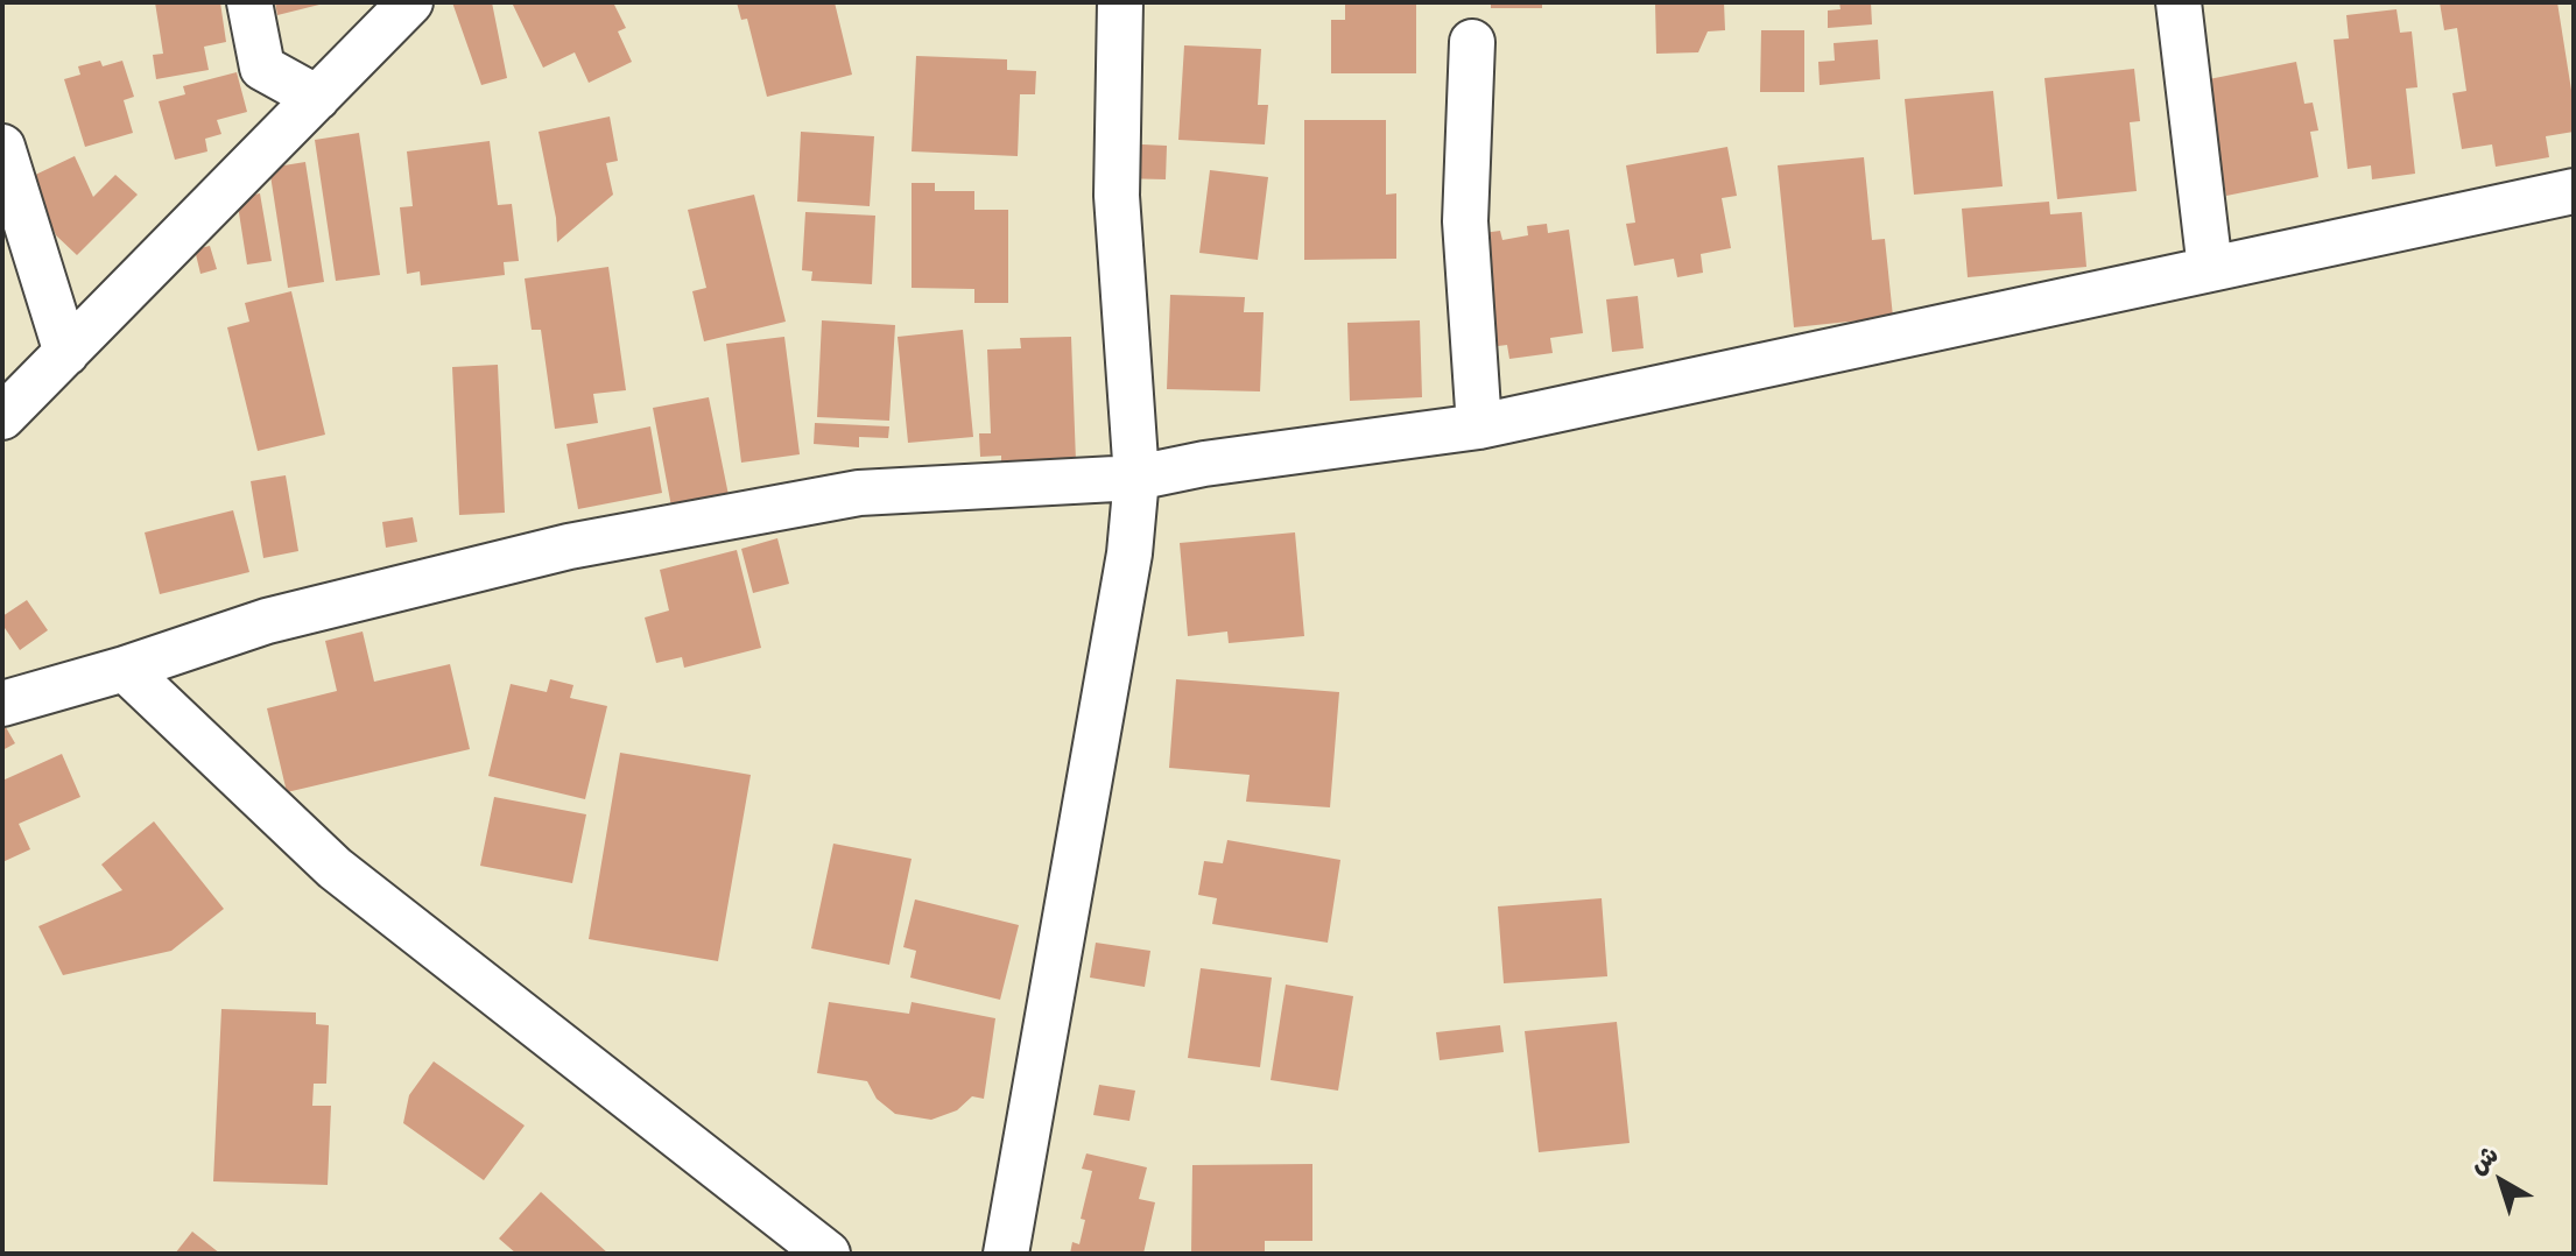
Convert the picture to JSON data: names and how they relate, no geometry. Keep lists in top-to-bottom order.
{
  "north": "top left"
}
